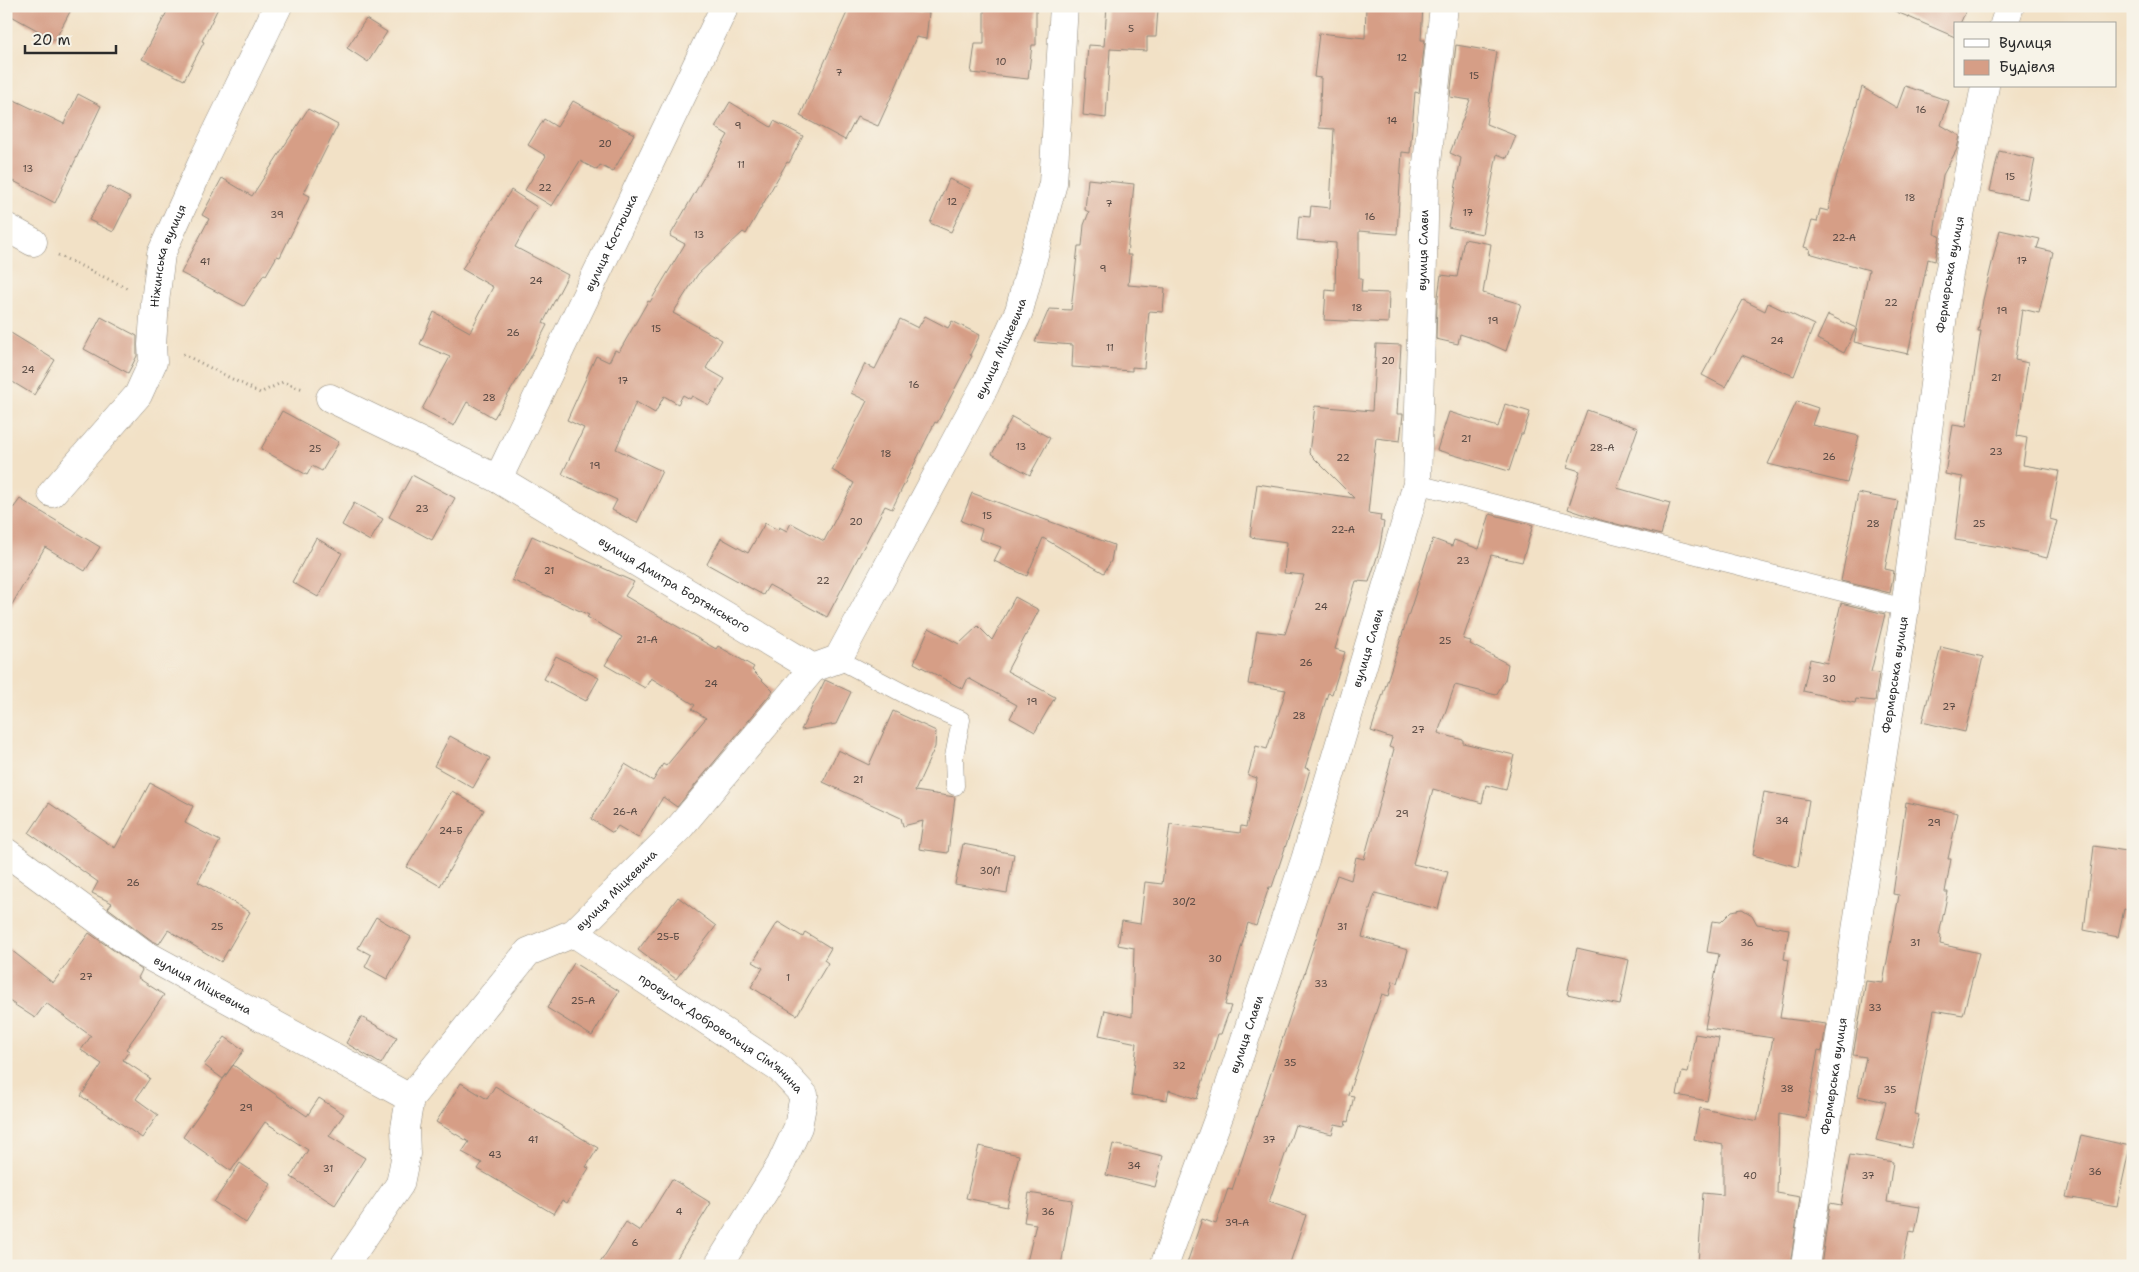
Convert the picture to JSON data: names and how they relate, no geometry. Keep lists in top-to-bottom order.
{
  "streets": {
    "street": [
      "вулиця Костюшка",
      "вулиця Слави",
      "Ніжинська вулиця",
      "Фермерська вулиця",
      "вулиця Міцкевича",
      "вулиця Дмитра Бортянського",
      "провулок Добровольця Сім'янина"
    ]
  },
  "crossings": [
    ["вулиця Костюшка", "вулиця Дмитра Бортянського"],
    ["вулиця Міцкевича", "вулиця Дмитра Бортянського"],
    ["вулиця Міцкевича", "провулок Добровольця Сім'янина"]
  ],
  "house_numbers": [
    "5",
    "12",
    "10",
    "7",
    "15",
    "16",
    "14",
    "9",
    "20",
    "11",
    "13",
    "15",
    "22",
    "18",
    "12",
    "7",
    "17",
    "39",
    "16",
    "13",
    "22-А",
    "17",
    "41",
    "9",
    "24",
    "22",
    "18",
    "19",
    "19",
    "15",
    "26",
    "24",
    "11",
    "20",
    "24",
    "21",
    "17",
    "16",
    "28",
    "21",
    "13",
    "28-А",
    "25",
    "23",
    "18",
    "26",
    "22",
    "19",
    "23",
    "15",
    "20",
    "28",
    "25",
    "22-А",
    "23",
    "21",
    "22",
    "24",
    "21-А",
    "25",
    "26",
    "30",
    "24",
    "19",
    "27",
    "28",
    "27",
    "21",
    "26-А",
    "29",
    "34",
    "29",
    "24-Б",
    "30/1",
    "26",
    "30/2",
    "25",
    "31",
    "25-Б",
    "36",
    "31",
    "30",
    "27",
    "1",
    "33",
    "25-А",
    "33",
    "35",
    "32",
    "38",
    "35",
    "29",
    "41",
    "37",
    "43",
    "34",
    "31",
    "36",
    "40",
    "37",
    "4",
    "36",
    "39-А",
    "6"
  ],
  "legend": ["Вулиця", "Будівля"],
  "scale_bar": "20 m"
}
